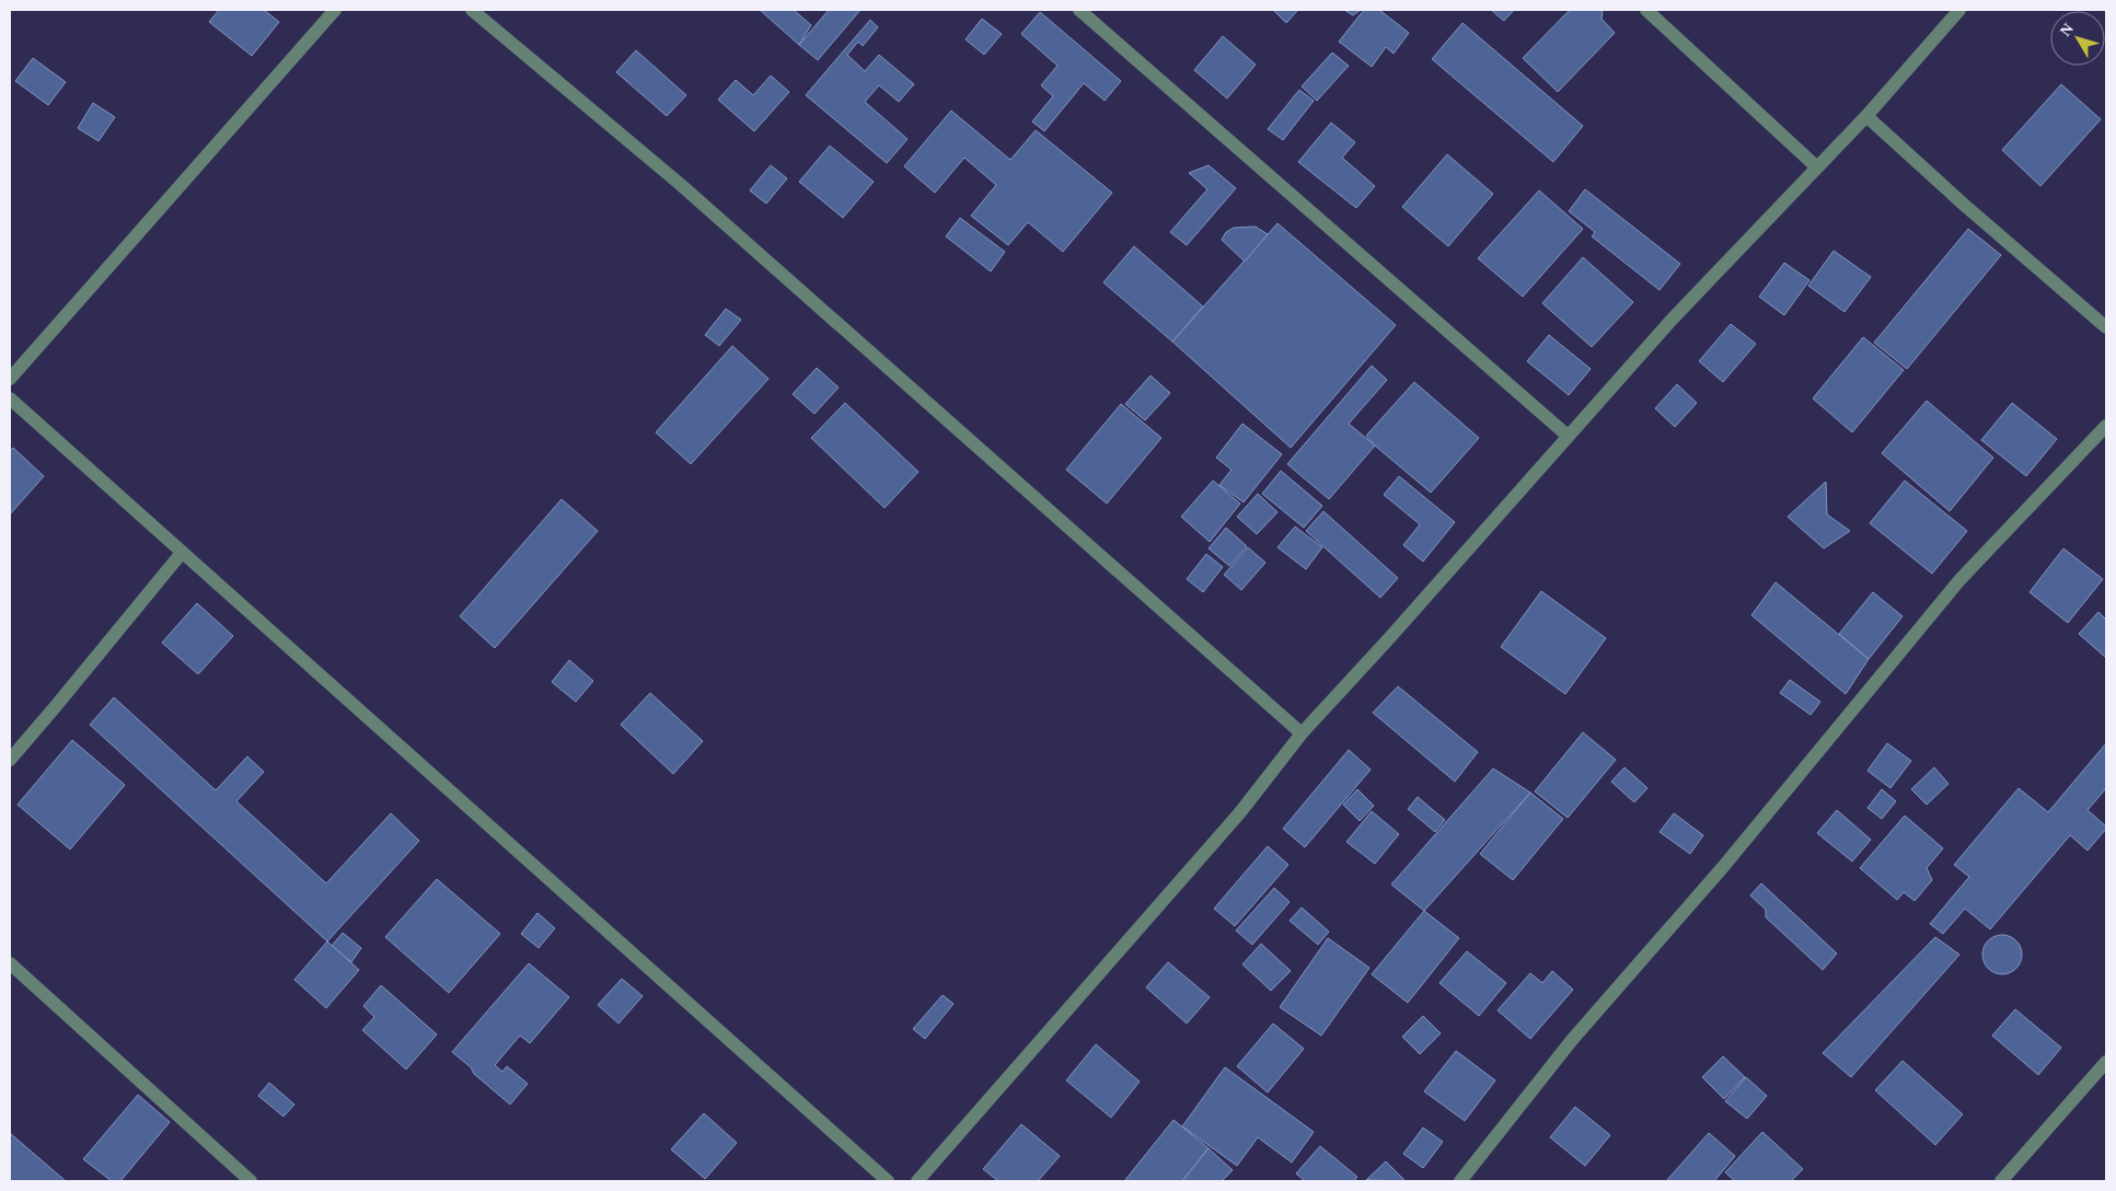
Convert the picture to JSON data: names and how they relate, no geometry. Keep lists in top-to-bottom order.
{
  "north": "top left"
}
